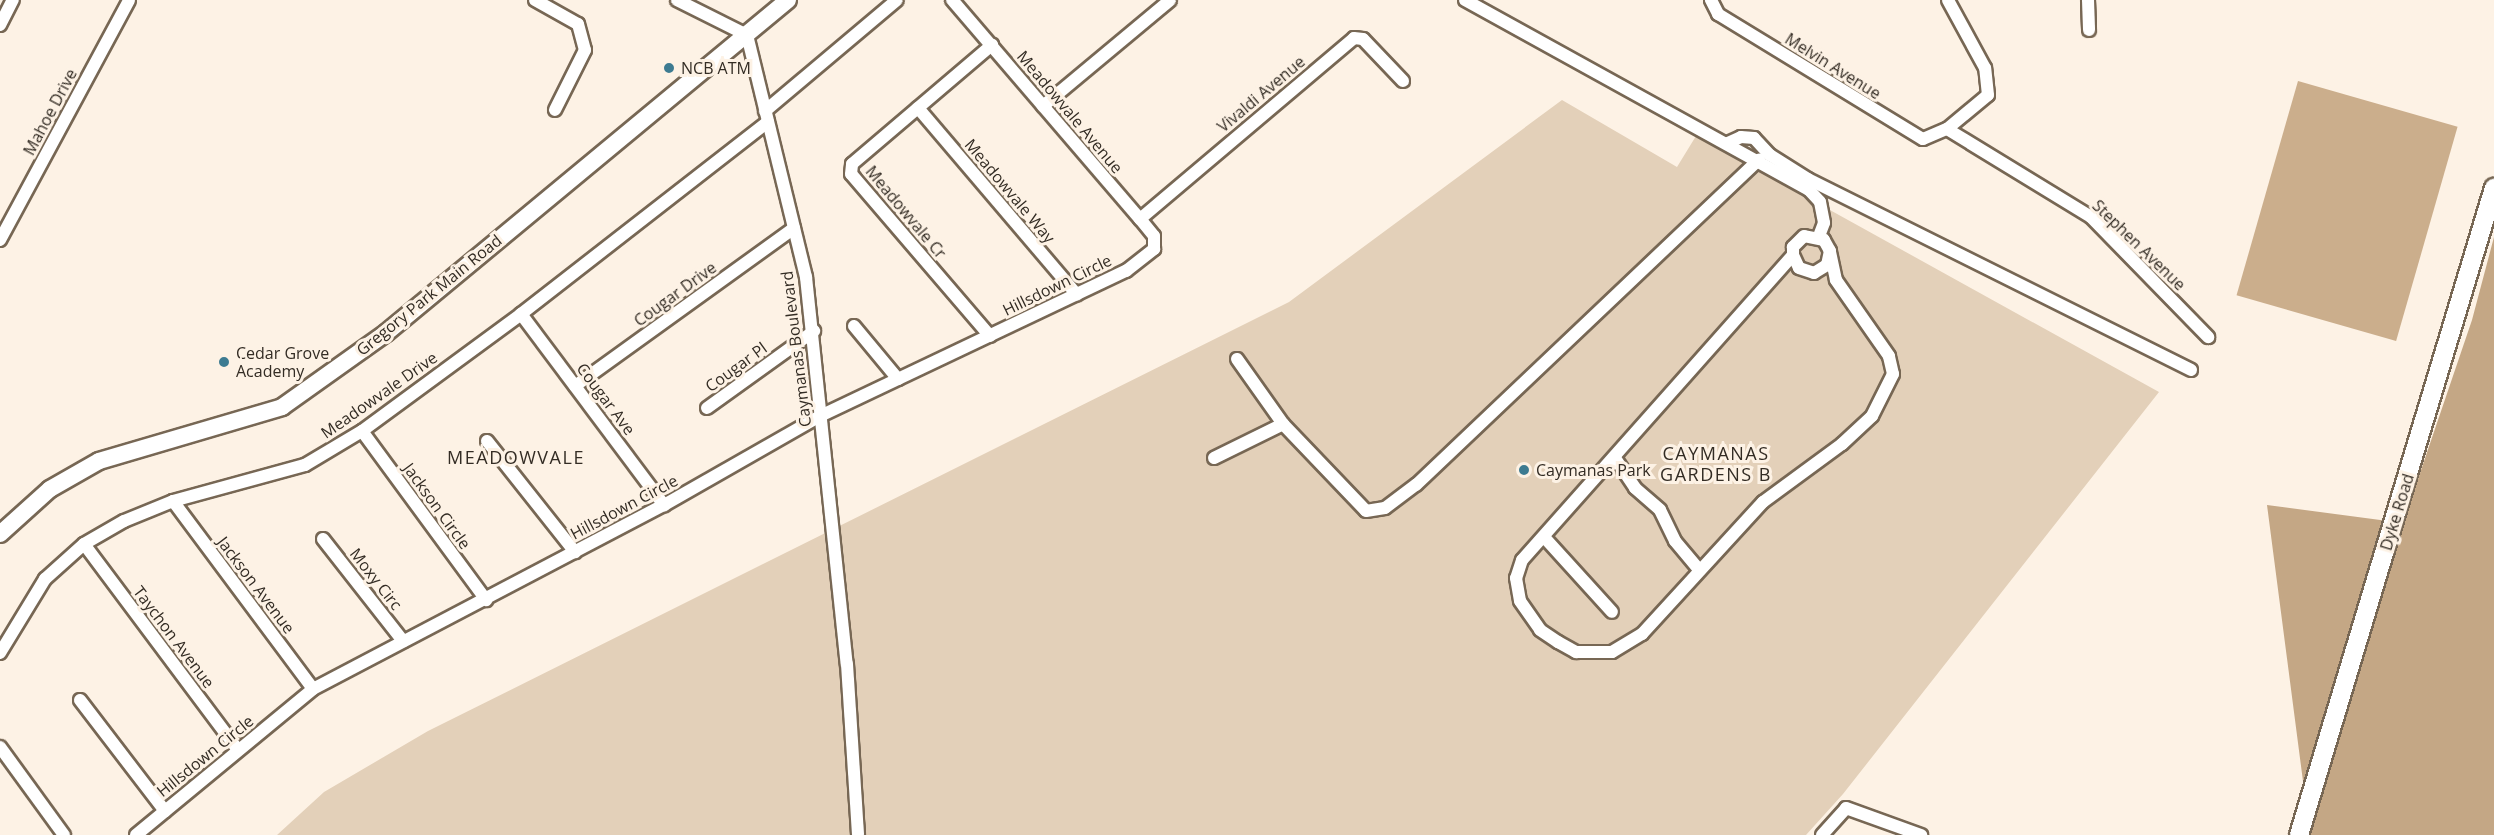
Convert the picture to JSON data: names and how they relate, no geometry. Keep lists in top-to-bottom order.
{
  "streets": {
    "main road": ["Dyke Road"],
    "street": [
      "Melvin Avenue",
      "Vivaldi Avenue",
      "Mahoe Drive",
      "Meadowvale Avenue",
      "Meadowvale Way",
      "Meadowvale Cr",
      "Stephen Avenue",
      "Hillsdown Circle",
      "Cougar Drive",
      "Gregory Park Main Road",
      "Caymanas Boulevard",
      "Cougar Pl",
      "Meadowvale Drive",
      "Cougar Ave",
      "Jackson Circle",
      "Moxy Circ",
      "Jackson Avenue",
      "Taychon Avenue"
    ]
  },
  "crossings": [
    ["Melvin Avenue", "Stephen Avenue"],
    ["Vivaldi Avenue", "Meadowvale Avenue"],
    ["Meadowvale Avenue", "Meadowvale Cr"],
    ["Meadowvale Avenue", "Hillsdown Circle"],
    ["Meadowvale Way", "Meadowvale Cr"],
    ["Meadowvale Way", "Hillsdown Circle"],
    ["Meadowvale Cr", "Hillsdown Circle"],
    ["Hillsdown Circle", "Caymanas Boulevard"],
    ["Hillsdown Circle", "Cougar Ave"],
    ["Hillsdown Circle", "Jackson Circle"],
    ["Hillsdown Circle", "Moxy Circ"],
    ["Hillsdown Circle", "Jackson Avenue"],
    ["Hillsdown Circle", "Taychon Avenue"],
    ["Cougar Drive", "Caymanas Boulevard"],
    ["Cougar Drive", "Cougar Ave"],
    ["Gregory Park Main Road", "Caymanas Boulevard"],
    ["Caymanas Boulevard", "Cougar Pl"],
    ["Caymanas Boulevard", "Meadowvale Drive"],
    ["Meadowvale Drive", "Cougar Ave"],
    ["Meadowvale Drive", "Jackson Circle"],
    ["Meadowvale Drive", "Jackson Avenue"],
    ["Meadowvale Drive", "Taychon Avenue"]
  ],
  "districts": ["CAYMANAS GARDENS B", "MEADOWVALE"],
  "places": ["NCB ATM", "Cedar Grove Academy", "Caymanas Park"]
}
